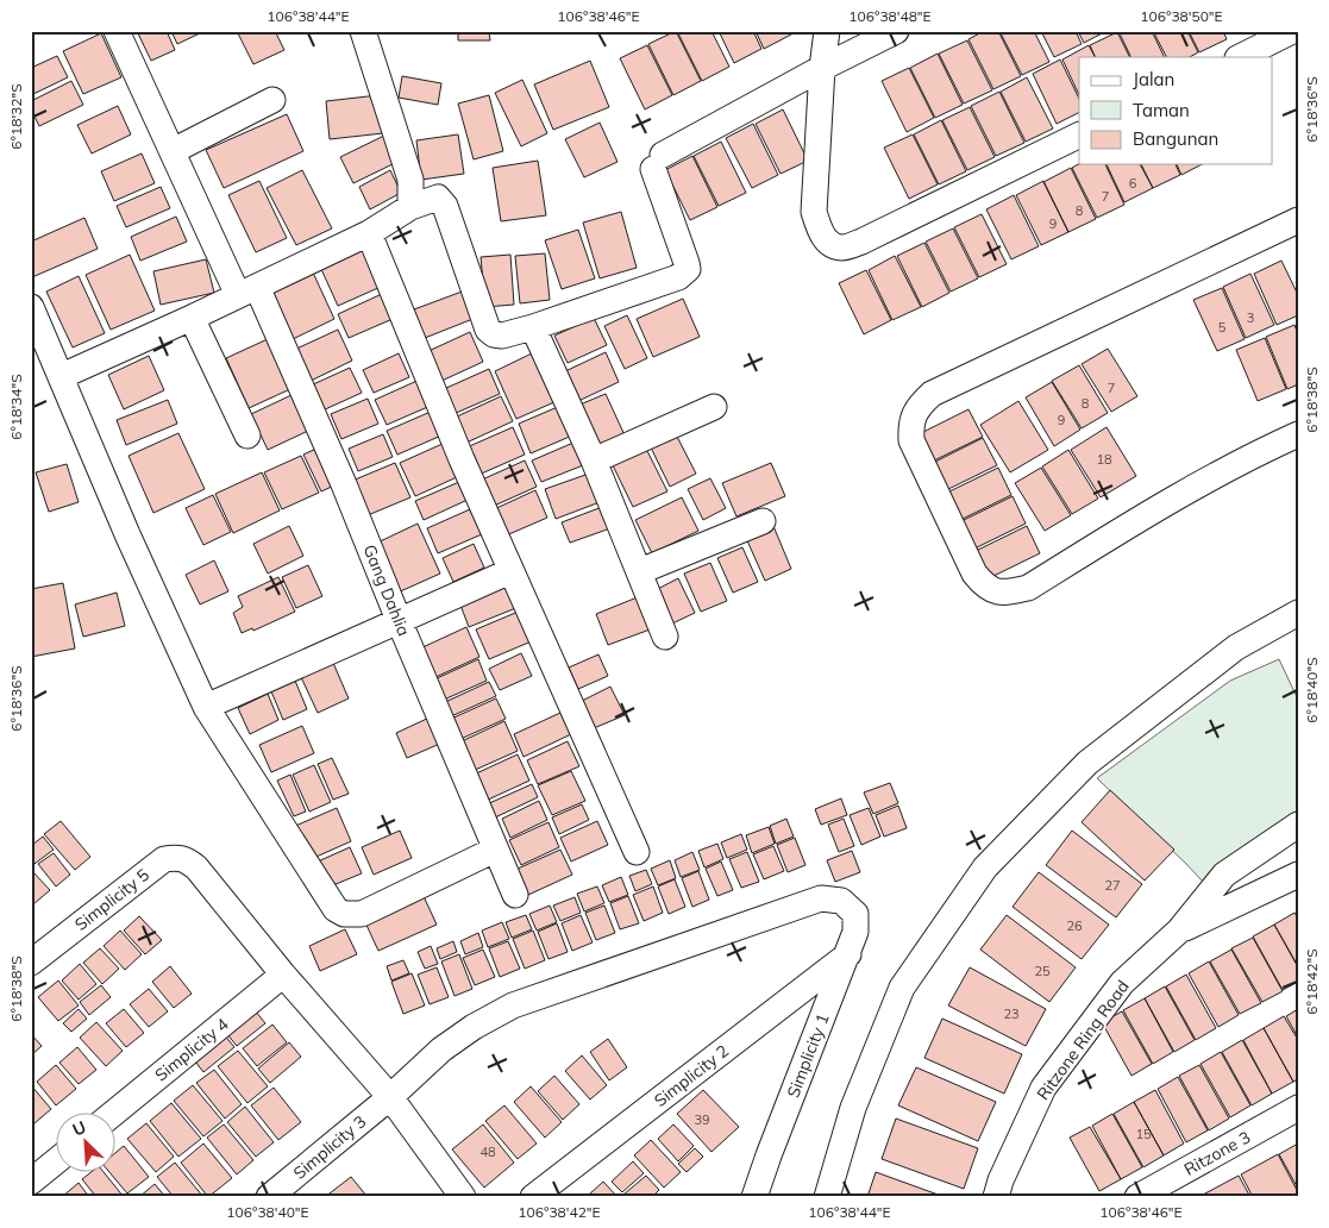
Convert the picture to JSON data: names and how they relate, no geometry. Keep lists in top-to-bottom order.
{
  "streets": {
    "street": [
      "Gang Dahlia",
      "Simplicity 5",
      "Ritzone Ring Road",
      "Simplicity 4",
      "Simplicity 1",
      "Simplicity 2",
      "Simplicity 3",
      "Ritzone 3"
    ]
  },
  "crossings": [
    ["Simplicity 5", "Simplicity 4"],
    ["Simplicity 1", "Simplicity 2"],
    ["Simplicity 1", "Simplicity 3"]
  ],
  "house_numbers": [
    "6",
    "7",
    "8",
    "9",
    "3",
    "5",
    "7",
    "8",
    "9",
    "18",
    "27",
    "26",
    "25",
    "23",
    "39",
    "15",
    "48"
  ],
  "legend": ["Jalan", "Taman", "Bangunan"],
  "north": "top left",
  "coordinates": [
    "106°38'44\"E",
    "106°38'46\"E",
    "106°38'48\"E",
    "106°38'50\"E",
    "6°18'36\"S",
    "6°18'32\"S",
    "6°18'38\"S",
    "6°18'34\"S",
    "6°18'40\"S",
    "6°18'42\"S",
    "106°38'40\"E",
    "106°38'42\"E"
  ]
}
